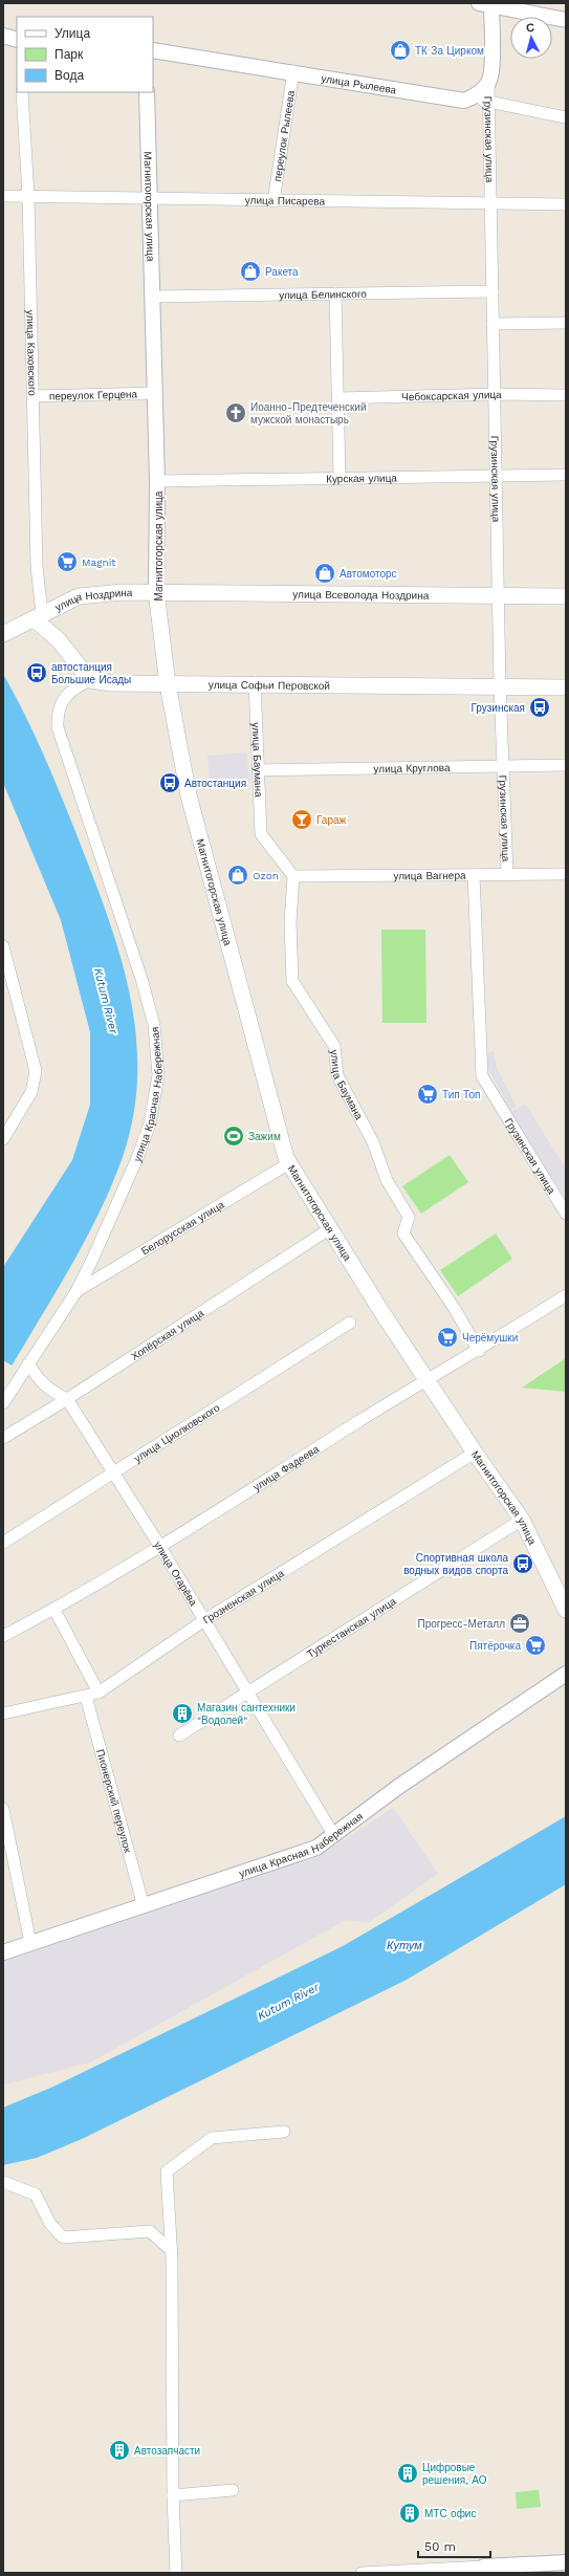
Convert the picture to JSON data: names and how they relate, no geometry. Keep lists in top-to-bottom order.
{
  "streets": {
    "main road": [
      "Магнитогорская улица",
      "улица Всеволода Ноздрина",
      "улица Ноздрина",
      "улица Софьи Перовской"
    ],
    "street": [
      "улица Рылеева",
      "переулок Рылеева",
      "Грузинская улица",
      "улица Писарева",
      "улица Белинского",
      "улица Каховского",
      "переулок Герцена",
      "Чебоксарская улица",
      "Курская улица",
      "улица Баумана",
      "улица Круглова",
      "улица Вагнера",
      "улица Красная Набережная",
      "Белорусская улица",
      "Хопёрская улица",
      "улица Циолковского",
      "улица Фадеева",
      "улица Огарёва",
      "Грозненская улица",
      "Туркестанская улица",
      "Пионерский переулок"
    ]
  },
  "crossings": [
    ["улица Рылеева", "переулок Рылеева"],
    ["улица Рылеева", "Грузинская улица"],
    ["переулок Рылеева", "улица Писарева"],
    ["Грузинская улица", "улица Писарева"],
    ["Грузинская улица", "улица Белинского"],
    ["Грузинская улица", "Чебоксарская улица"],
    ["Грузинская улица", "Курская улица"],
    ["Грузинская улица", "улица Всеволода Ноздрина"],
    ["Грузинская улица", "улица Софьи Перовской"],
    ["Грузинская улица", "улица Круглова"],
    ["Грузинская улица", "улица Вагнера"],
    ["улица Писарева", "Магнитогорская улица"],
    ["улица Писарева", "улица Каховского"],
    ["Магнитогорская улица", "улица Белинского"],
    ["Магнитогорская улица", "переулок Герцена"],
    ["Магнитогорская улица", "Курская улица"],
    ["Магнитогорская улица", "улица Всеволода Ноздрина"],
    ["Магнитогорская улица", "улица Ноздрина"],
    ["Магнитогорская улица", "улица Софьи Перовской"],
    ["Магнитогорская улица", "Белорусская улица"],
    ["Магнитогорская улица", "Хопёрская улица"],
    ["Магнитогорская улица", "улица Фадеева"],
    ["Магнитогорская улица", "Грозненская улица"],
    ["Магнитогорская улица", "Туркестанская улица"],
    ["улица Каховского", "переулок Герцена"],
    ["улица Каховского", "улица Ноздрина"],
    ["улица Всеволода Ноздрина", "улица Ноздрина"],
    ["улица Софьи Перовской", "улица Баумана"],
    ["улица Софьи Перовской", "улица Красная Набережная"],
    ["улица Баумана", "улица Круглова"],
    ["улица Баумана", "улица Вагнера"],
    ["улица Баумана", "улица Фадеева"],
    ["улица Красная Набережная", "Белорусская улица"],
    ["улица Красная Набережная", "улица Огарёва"],
    ["улица Красная Набережная", "Пионерский переулок"],
    ["Хопёрская улица", "улица Огарёва"],
    ["улица Циолковского", "улица Огарёва"],
    ["улица Фадеева", "улица Огарёва"],
    ["улица Огарёва", "Грозненская улица"],
    ["улица Огарёва", "Туркестанская улица"],
    ["Грозненская улица", "Пионерский переулок"]
  ],
  "water": ["Kutum River", "Кутум"],
  "places": {
    "shop": [
      "ТК За Цирком",
      "Ракета",
      "Автомоторс",
      "Ozon"
    ],
    "church": ["Иоанно-Предтеченский мужской монастырь"],
    "supermarket": [
      "Magnit",
      "Тип Топ",
      "Черёмушки",
      "Пятёрочка"
    ],
    "bus stop": [
      "автостанция Большие Исады",
      "Грузинская",
      "Автостанция",
      "Спортивная школа водных видов спорта"
    ],
    "bar": ["Гараж"],
    "sports": ["Зажим"],
    "office": ["Прогресс-Металл"],
    "building": [
      "Магазин сантехники \"Водолей\"",
      "Автозапчасти",
      "Цифровые решения, АО",
      "МТС офис"
    ]
  },
  "legend": ["Улица", "Парк", "Вода"],
  "scale_bar": "50 m",
  "north": "top"
}
